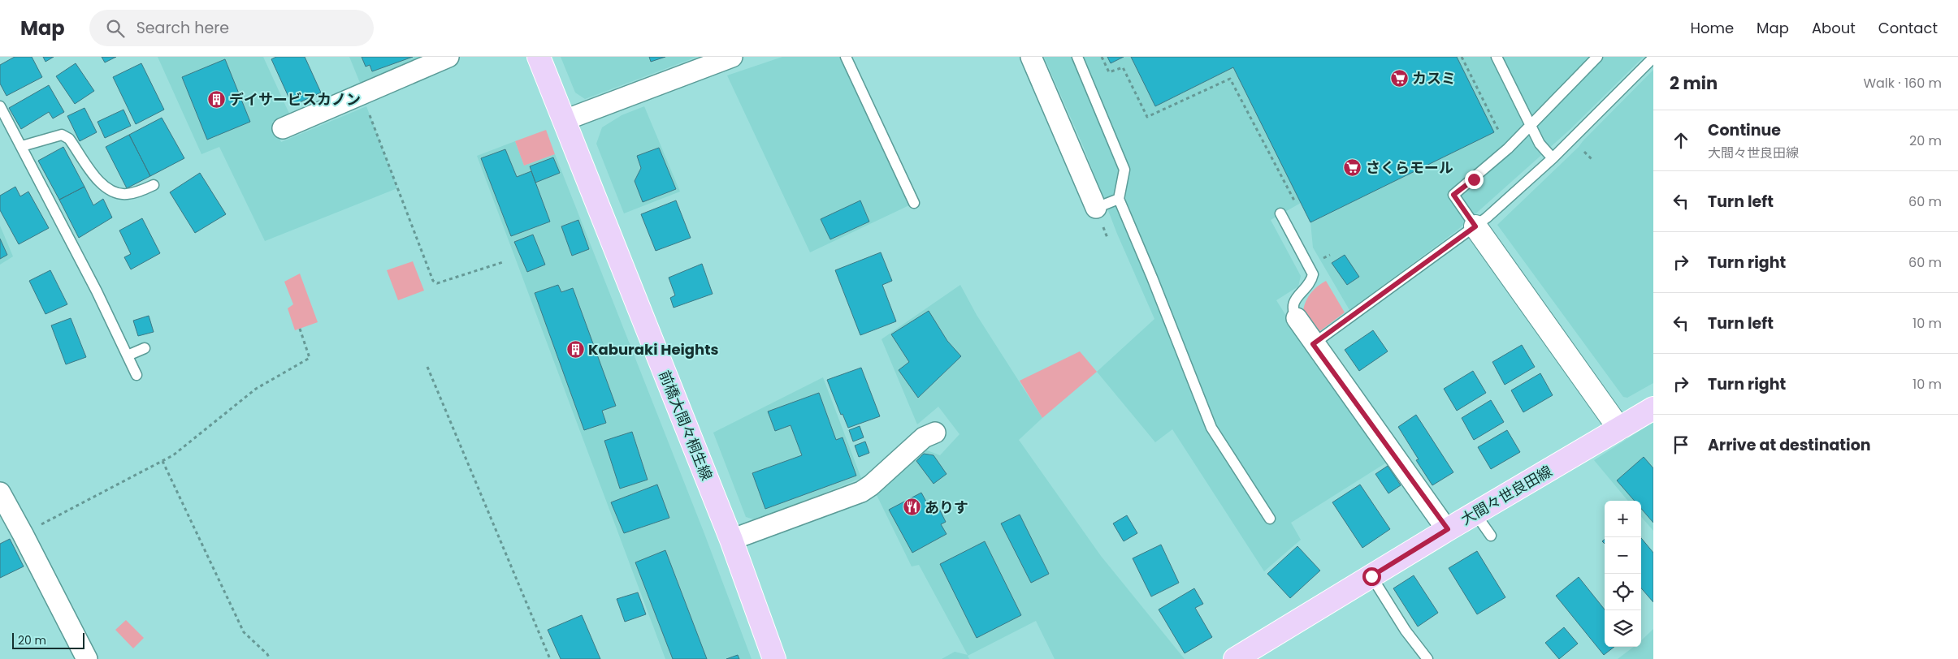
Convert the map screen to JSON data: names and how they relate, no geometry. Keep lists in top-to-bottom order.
{
  "streets": {
    "main road": ["前橋大間々桐生線", "大間々世良田線"]
  },
  "places": {
    "supermarket": ["カスミ", "さくらモール"],
    "building": ["デイサービスカノン", "Kaburaki Heights"],
    "restaurant": ["ありす"]
  },
  "scale_bar": "20 m",
  "page": {
    "header": "Map",
    "search": "Search here",
    "nav": [
      "Home",
      "Map",
      "About",
      "Contact"
    ],
    "heading": ["2 min", "Walk · 160 m"],
    "list": [
      ["Continue", "大間々世良田線", "20 m"],
      ["Turn left", "60 m"],
      ["Turn right", "60 m"],
      ["Turn left", "10 m"],
      ["Turn right", "10 m"],
      "Arrive at destination"
    ],
    "map_buttons": ["+", "−"],
    "scale": "20 m"
  }
}
